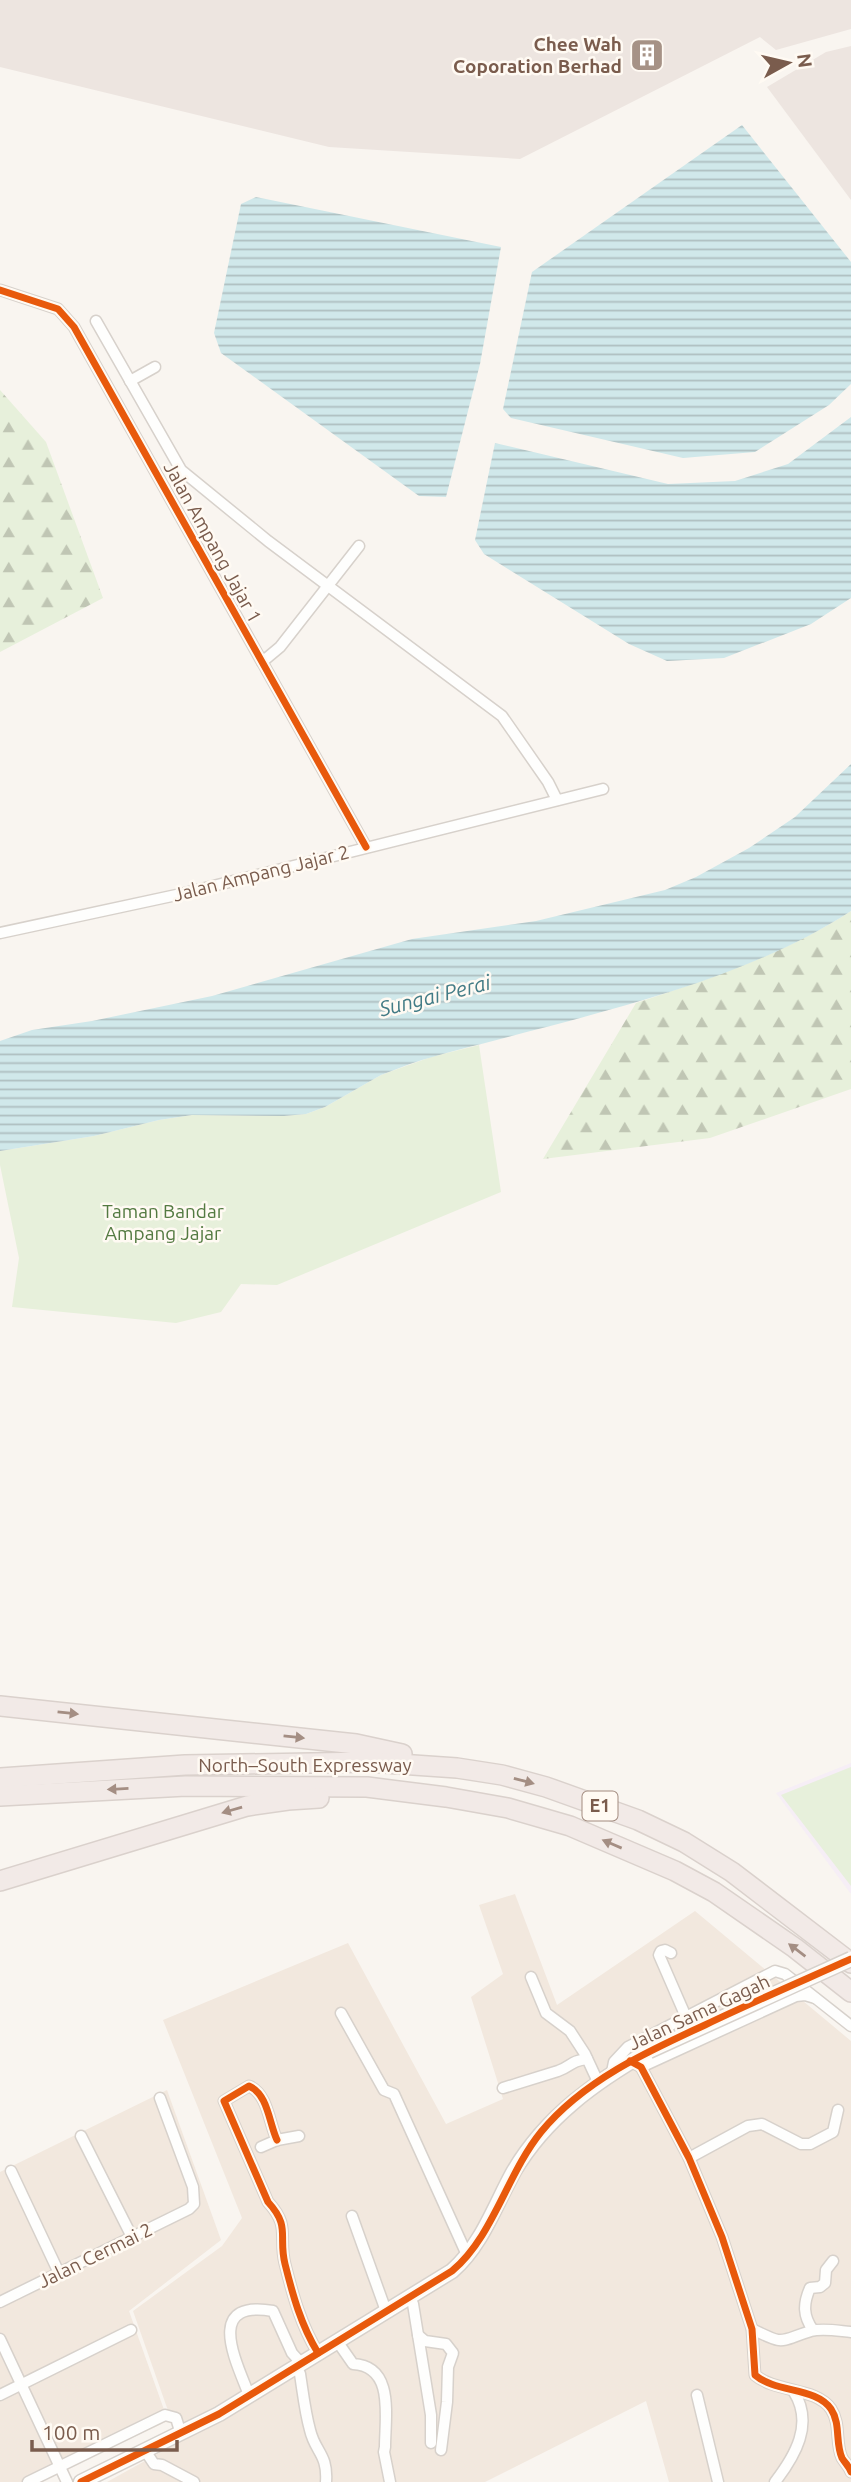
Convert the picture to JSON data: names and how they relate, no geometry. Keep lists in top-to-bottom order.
{
  "streets": {
    "highway": ["North–South Expressway", "E1"],
    "street": [
      "Jalan Ampang Jajar 1",
      "Jalan Ampang Jajar 2",
      "Jalan Sama Gagah",
      "Jalan Cermai 2"
    ]
  },
  "crossings": [
    ["Jalan Ampang Jajar 1", "Jalan Ampang Jajar 2"],
    ["North–South Expressway", "Jalan Sama Gagah"]
  ],
  "water": ["Sungai Perai"],
  "parks": ["Taman Bandar Ampang Jajar"],
  "places": {
    "building": ["Chee Wah Coporation Berhad"]
  },
  "scale_bar": "100 m",
  "north": "right"
}
